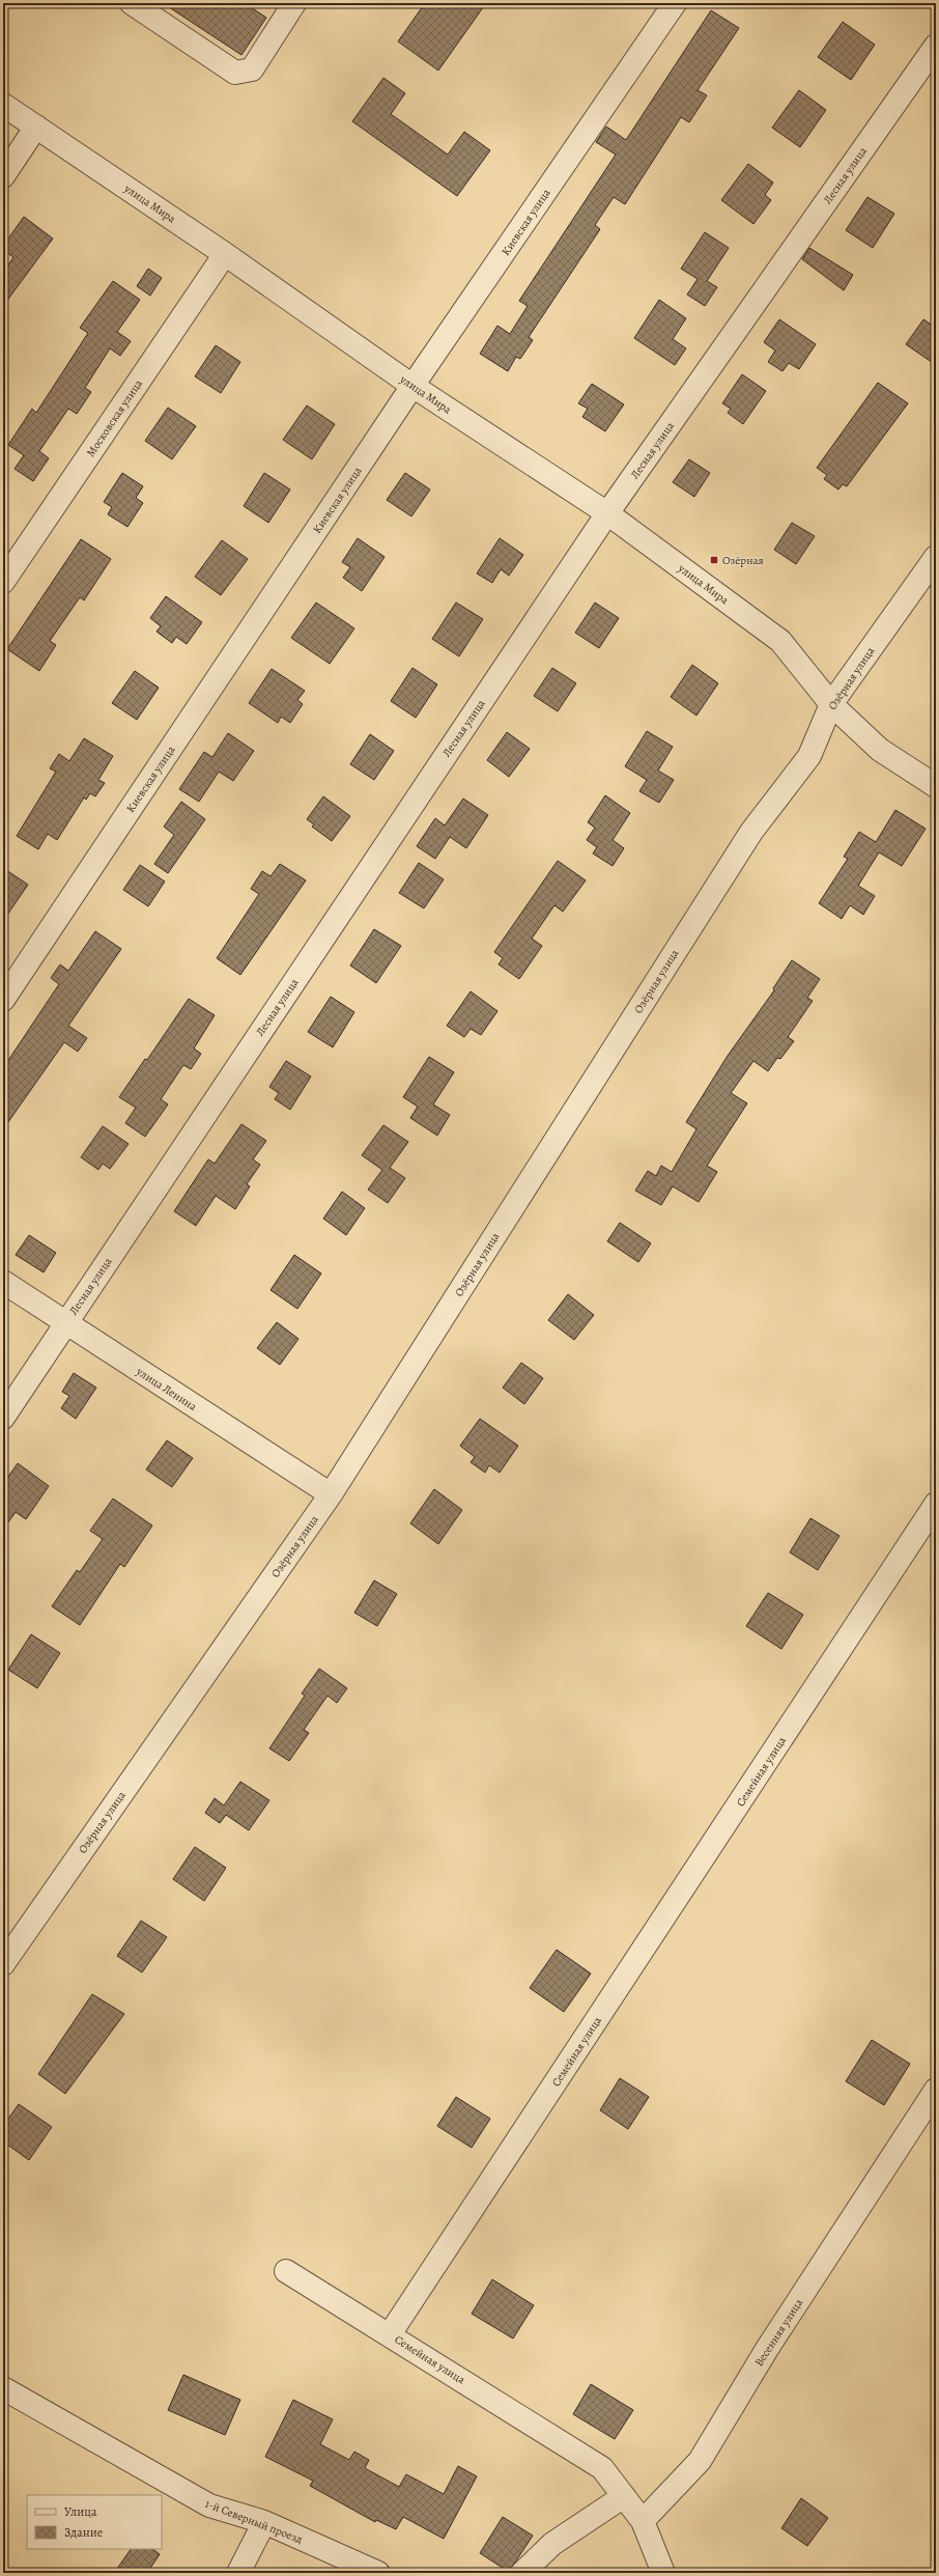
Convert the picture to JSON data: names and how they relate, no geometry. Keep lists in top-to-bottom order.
{
  "streets": {
    "street": [
      "Лесная улица",
      "улица Мира",
      "Киевская улица",
      "Московская улица",
      "Озёрная улица",
      "улица Ленина",
      "Семейная улица",
      "Весенняя улица",
      "1-й Северный проезд"
    ]
  },
  "crossings": [
    ["Лесная улица", "улица Мира"],
    ["Лесная улица", "улица Ленина"],
    ["улица Мира", "Киевская улица"],
    ["улица Мира", "Московская улица"],
    ["улица Мира", "Озёрная улица"],
    ["Озёрная улица", "улица Ленина"],
    ["Семейная улица", "Весенняя улица"]
  ],
  "places": {
    "transit": ["Озёрная"]
  },
  "legend": ["Улица", "Здание"]
}
